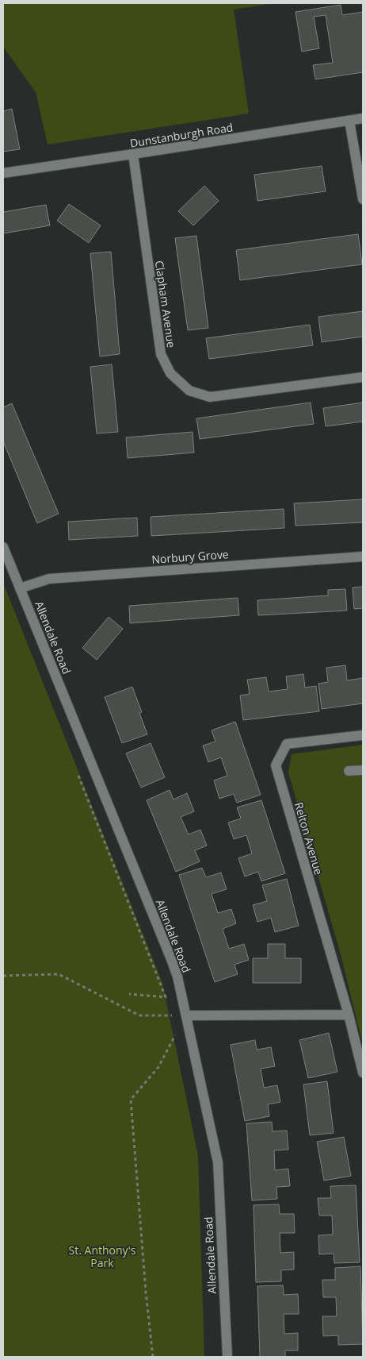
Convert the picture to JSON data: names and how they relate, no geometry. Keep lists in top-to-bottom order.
{
  "streets": {
    "street": [
      "Dunstanburgh Road",
      "Clapham Avenue",
      "Norbury Grove",
      "Allendale Road",
      "Relton Avenue"
    ]
  },
  "crossings": [
    ["Dunstanburgh Road", "Clapham Avenue"],
    ["Norbury Grove", "Allendale Road"]
  ],
  "parks": ["St. Anthony's Park"]
}
